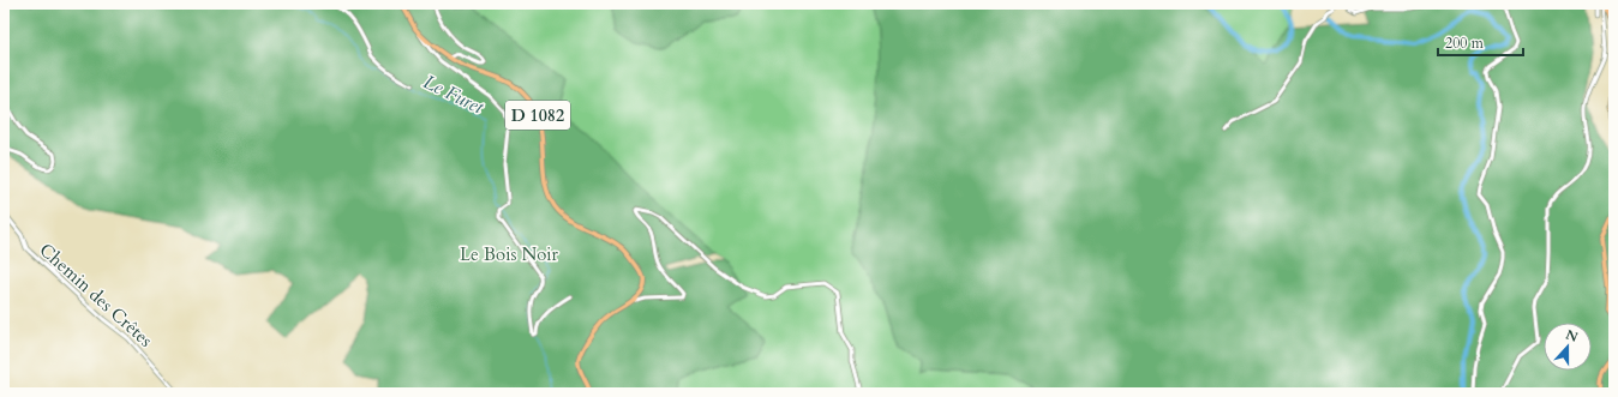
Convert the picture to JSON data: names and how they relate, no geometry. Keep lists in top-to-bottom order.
{
  "streets": {
    "main road": ["D 1082"],
    "street": ["Chemin des Crêtes"]
  },
  "water": ["Le Furet"],
  "parks": ["Le Bois Noir"],
  "scale_bar": "200 m",
  "north": "top"
}
